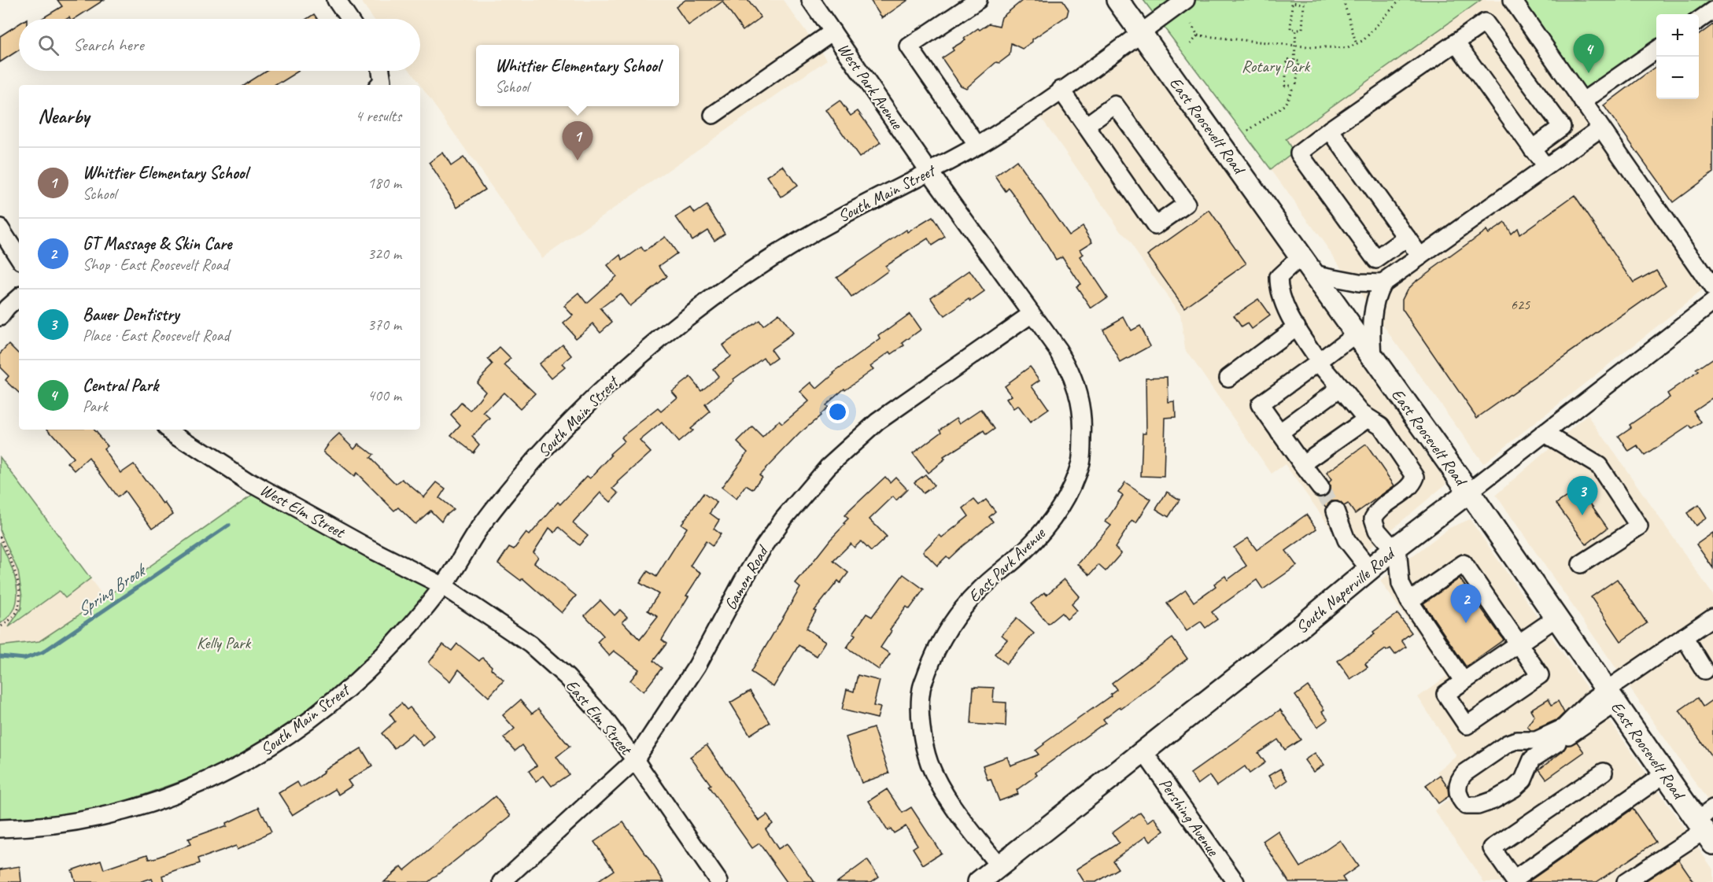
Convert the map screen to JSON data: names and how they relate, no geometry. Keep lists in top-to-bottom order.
{
  "streets": {
    "main road": ["East Roosevelt Road", "South Naperville Road"],
    "street": [
      "West Park Avenue",
      "South Main Street",
      "West Elm Street",
      "East Park Avenue",
      "Gamon Road",
      "East Elm Street",
      "Pershing Avenue"
    ]
  },
  "crossings": [
    ["West Park Avenue", "South Main Street"],
    ["West Park Avenue", "East Park Avenue"],
    ["East Roosevelt Road", "South Main Street"],
    ["East Roosevelt Road", "South Naperville Road"],
    ["South Main Street", "West Elm Street"],
    ["South Main Street", "East Park Avenue"],
    ["South Main Street", "East Elm Street"],
    ["West Elm Street", "East Elm Street"],
    ["East Park Avenue", "Gamon Road"],
    ["East Park Avenue", "South Naperville Road"],
    ["Gamon Road", "East Elm Street"],
    ["South Naperville Road", "Pershing Avenue"]
  ],
  "water": ["Spring Brook"],
  "parks": ["Rotary Park", "Kelly Park"],
  "house_numbers": ["625"],
  "page": {
    "map_buttons": ["+", "−"],
    "search": "Search here",
    "pins": [
      "4",
      "1",
      "3",
      "2"
    ],
    "popup": ["Whittier Elementary School", "School"],
    "heading": ["Nearby", "4 results"],
    "list": [
      {
        "mark": "1",
        "name": "Whittier Elementary School",
        "note": "School",
        "value": "180 m"
      },
      {
        "mark": "2",
        "name": "GT Massage & Skin Care",
        "note": "Shop · East Roosevelt Road",
        "value": "320 m"
      },
      {
        "mark": "3",
        "name": "Bauer Dentistry",
        "note": "Place · East Roosevelt Road",
        "value": "370 m"
      },
      {
        "mark": "4",
        "name": "Central Park",
        "note": "Park",
        "value": "400 m"
      }
    ]
  }
}
